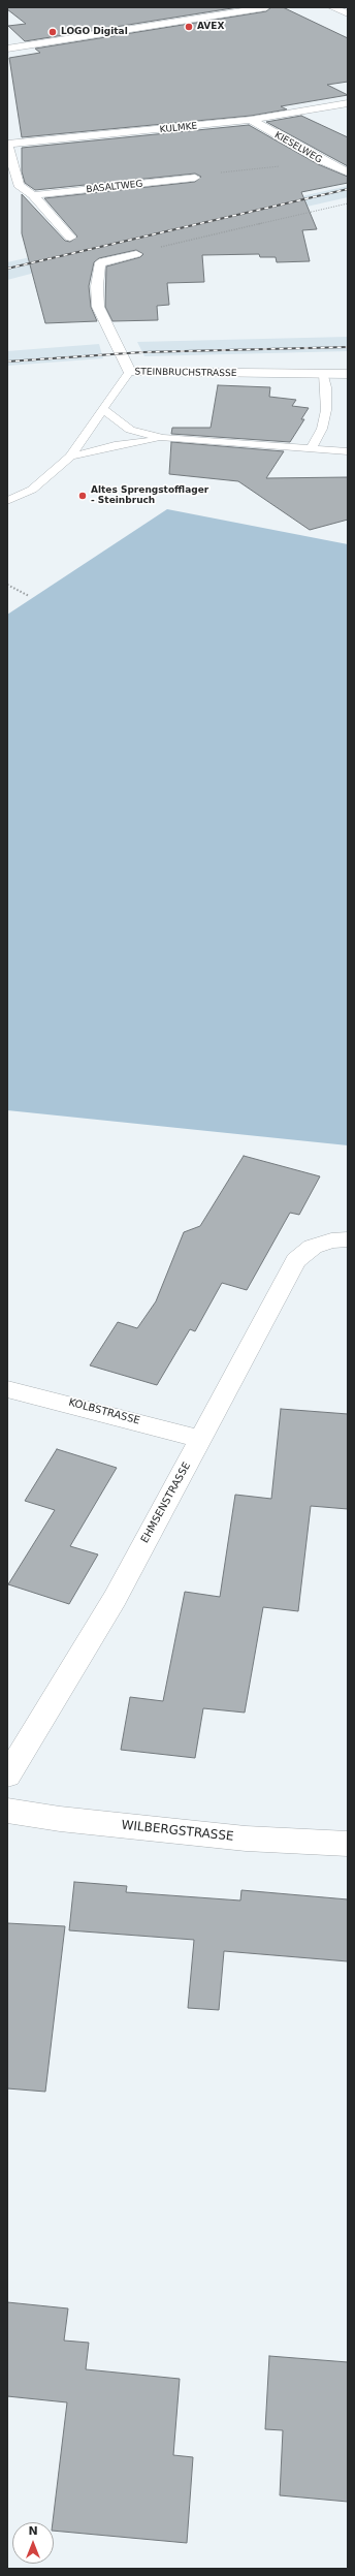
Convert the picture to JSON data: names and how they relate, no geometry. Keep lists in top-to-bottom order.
{
  "streets": {
    "street": [
      "KULMKE",
      "KIESELWEG",
      "BASALTWEG",
      "STEINBRUCHSTRASSE",
      "KOLBSTRASSE",
      "EHMSENSTRASSE",
      "WILBERGSTRASSE"
    ]
  },
  "crossings": [
    ["KULMKE", "KIESELWEG"],
    ["KOLBSTRASSE", "EHMSENSTRASSE"]
  ],
  "places": ["AVEX", "LOGO Digital", "Altes Sprengstofflager - Steinbruch"],
  "north": "top"
}
